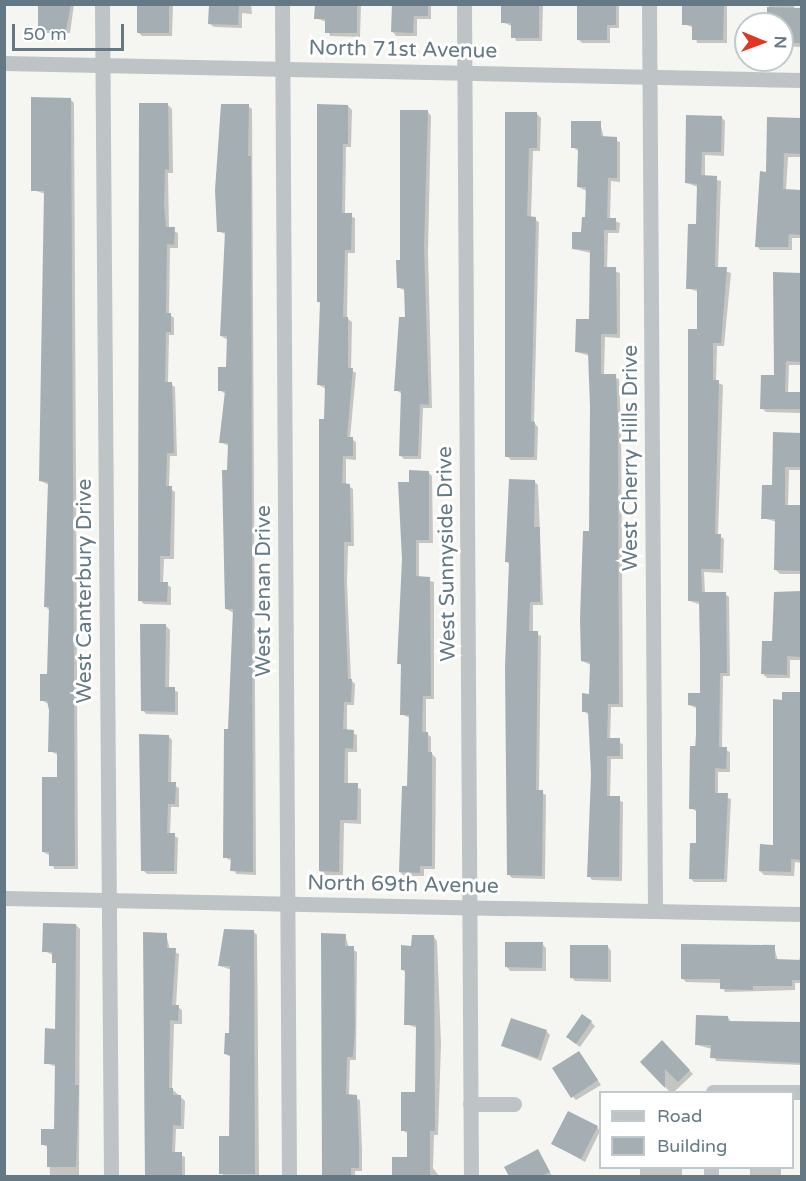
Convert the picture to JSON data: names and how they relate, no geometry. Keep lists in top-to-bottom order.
{
  "streets": {
    "street": [
      "North 71st Avenue",
      "West Cherry Hills Drive",
      "West Sunnyside Drive",
      "West Canterbury Drive",
      "West Jenan Drive",
      "North 69th Avenue"
    ]
  },
  "crossings": [
    ["North 71st Avenue", "West Cherry Hills Drive"],
    ["North 71st Avenue", "West Sunnyside Drive"],
    ["North 71st Avenue", "West Canterbury Drive"],
    ["North 71st Avenue", "West Jenan Drive"],
    ["West Cherry Hills Drive", "North 69th Avenue"],
    ["West Sunnyside Drive", "North 69th Avenue"],
    ["West Canterbury Drive", "North 69th Avenue"],
    ["West Jenan Drive", "North 69th Avenue"]
  ],
  "legend": ["Road", "Building"],
  "scale_bar": "50 m",
  "north": "right"
}
